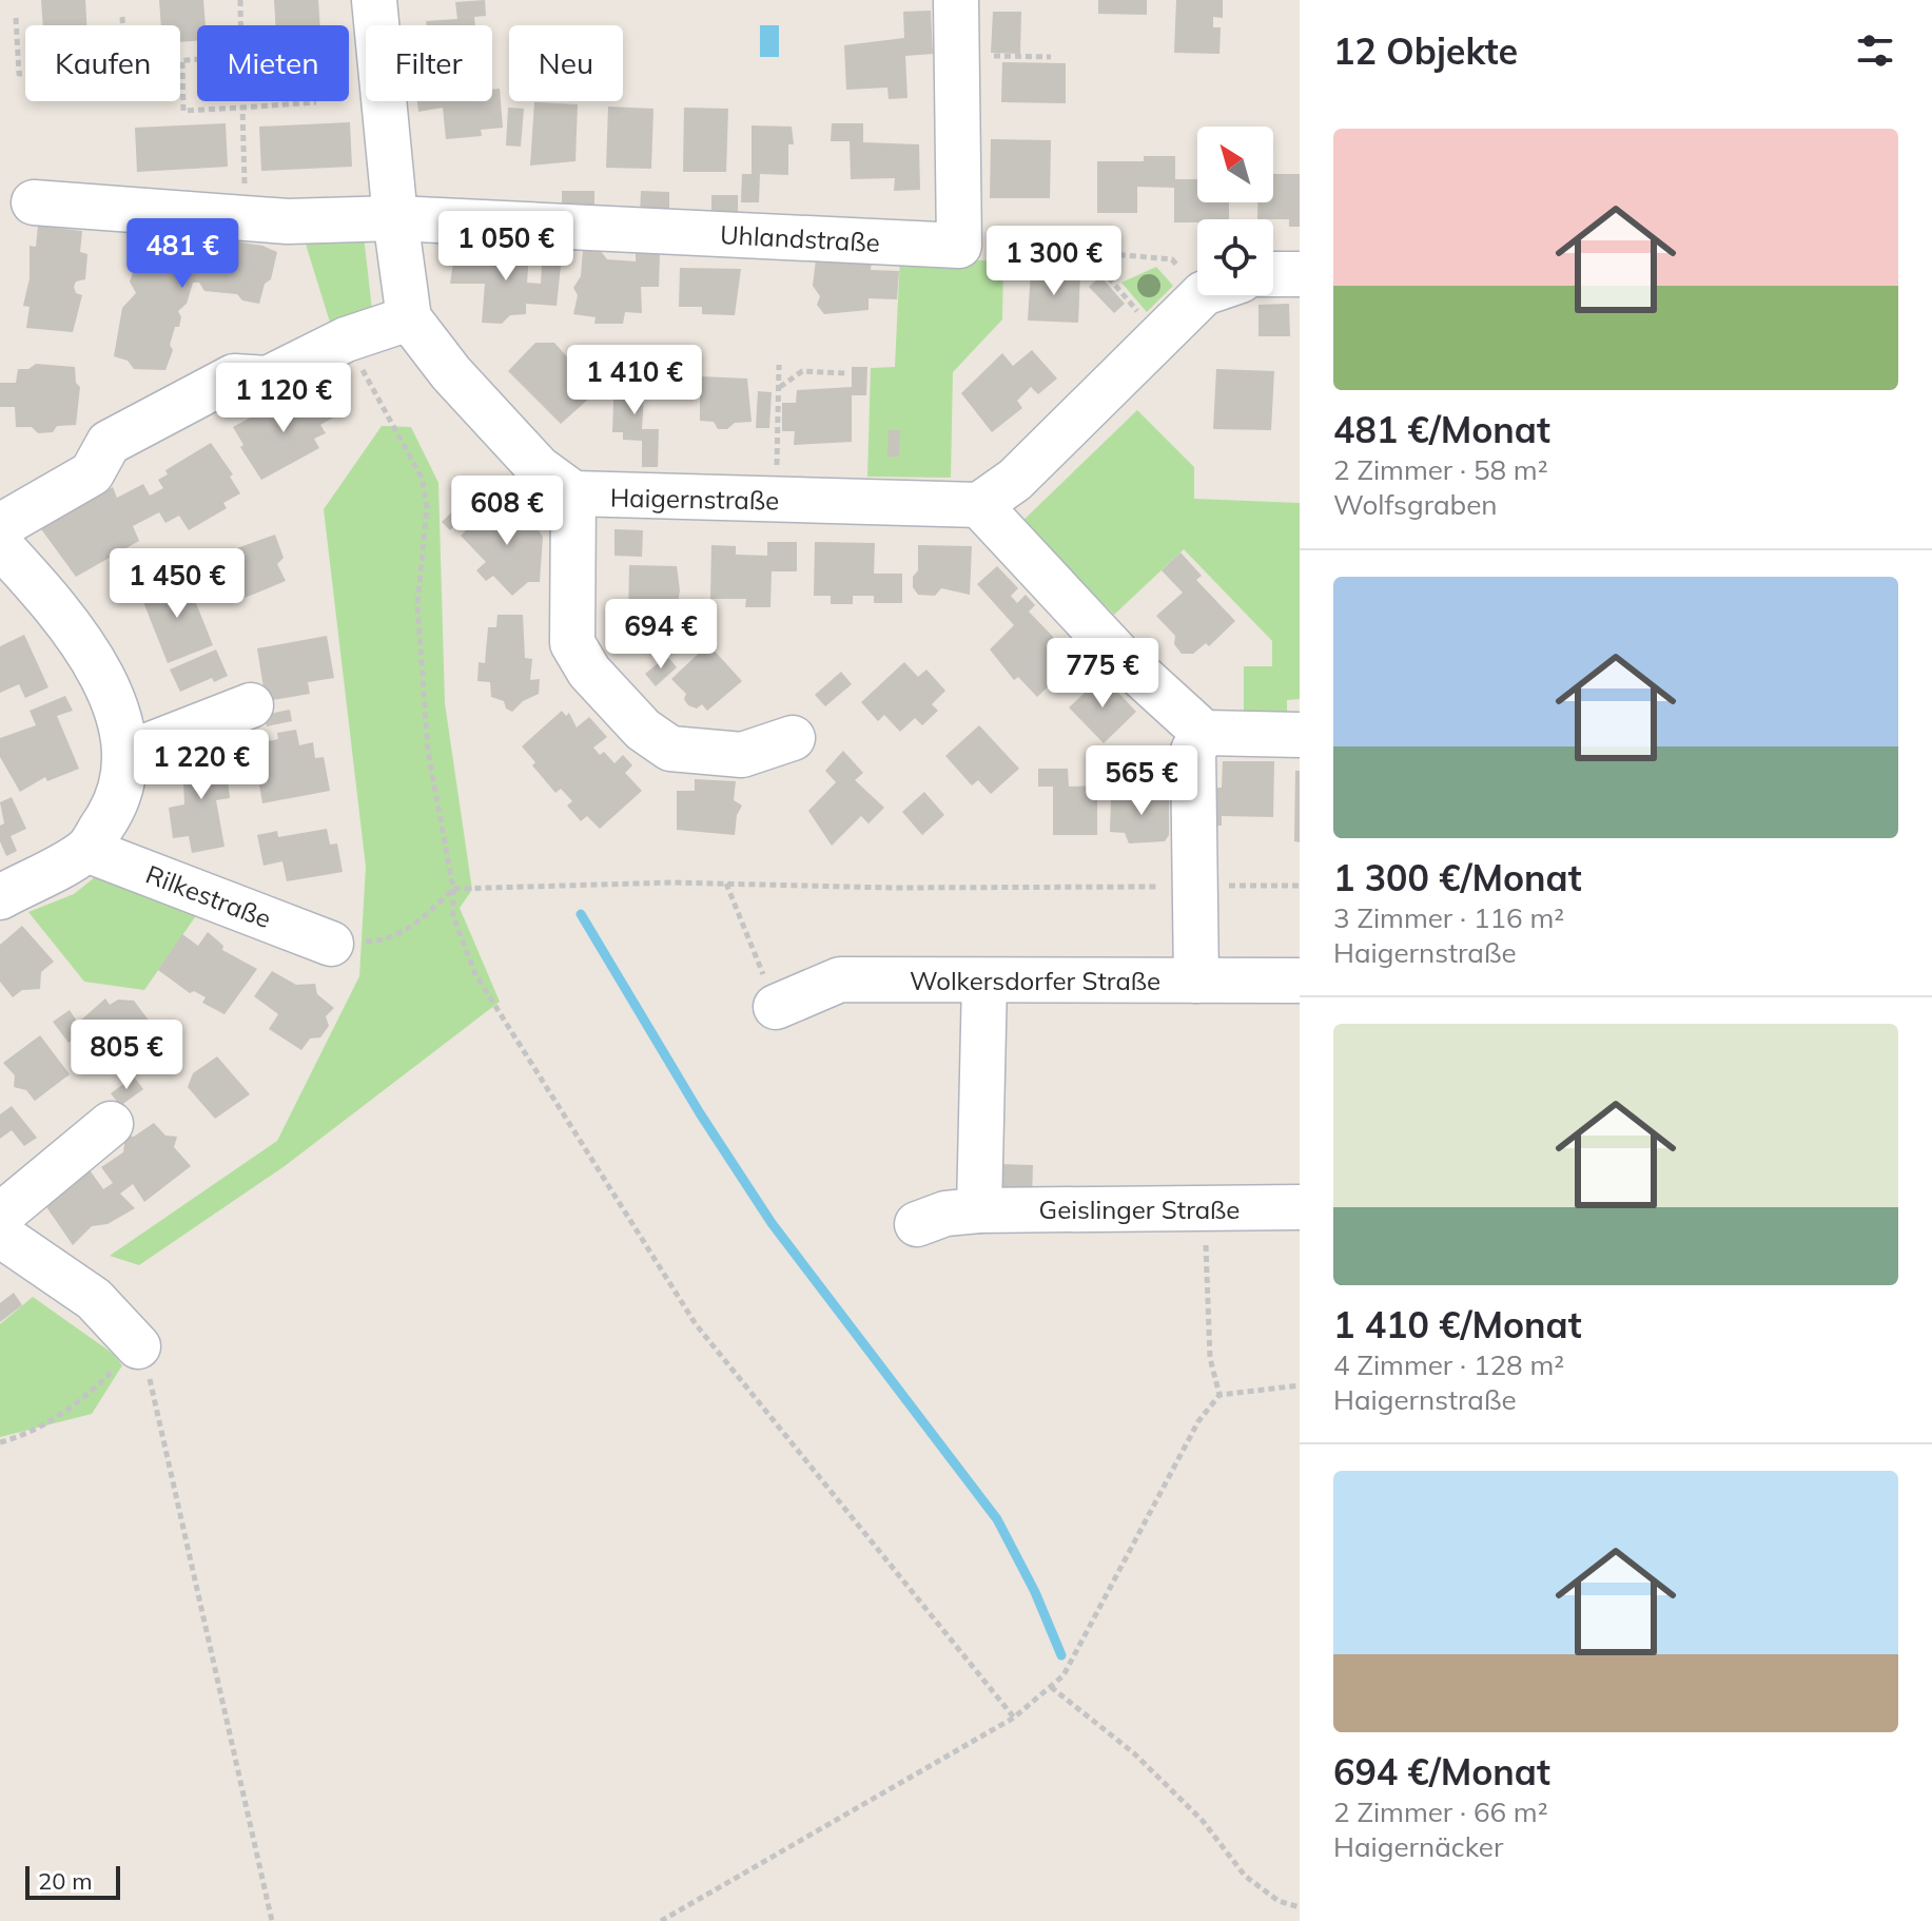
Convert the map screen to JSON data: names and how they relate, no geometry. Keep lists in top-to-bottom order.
{
  "streets": {
    "street": [
      "Uhlandstraße",
      "Haigernstraße",
      "Rilkestraße",
      "Wolkersdorfer Straße",
      "Geislinger Straße"
    ]
  },
  "crossings": [
    ["Uhlandstraße", "Haigernstraße"]
  ],
  "scale_bar": "20 m",
  "north": "top left",
  "page": {
    "heading": "12 Objekte",
    "chip": [
      "Kaufen",
      "Mieten",
      "Filter",
      "Neu"
    ],
    "list": [
      {
        "name": "481 €/Monat",
        "note": "2 Zimmer · 58 m² · Wolfsgraben"
      },
      {
        "name": "1 300 €/Monat",
        "note": "3 Zimmer · 116 m² · Haigernstraße"
      },
      {
        "name": "1 410 €/Monat",
        "note": "4 Zimmer · 128 m² · Haigernstraße"
      },
      {
        "name": "694 €/Monat",
        "note": "2 Zimmer · 66 m² · Haigernäcker"
      }
    ],
    "price": [
      "1 050 €",
      "481 €",
      "1 300 €",
      "1 410 €",
      "1 120 €",
      "608 €",
      "1 450 €",
      "694 €",
      "775 €",
      "1 220 €",
      "565 €",
      "805 €"
    ],
    "scale": "20 m"
  }
}
